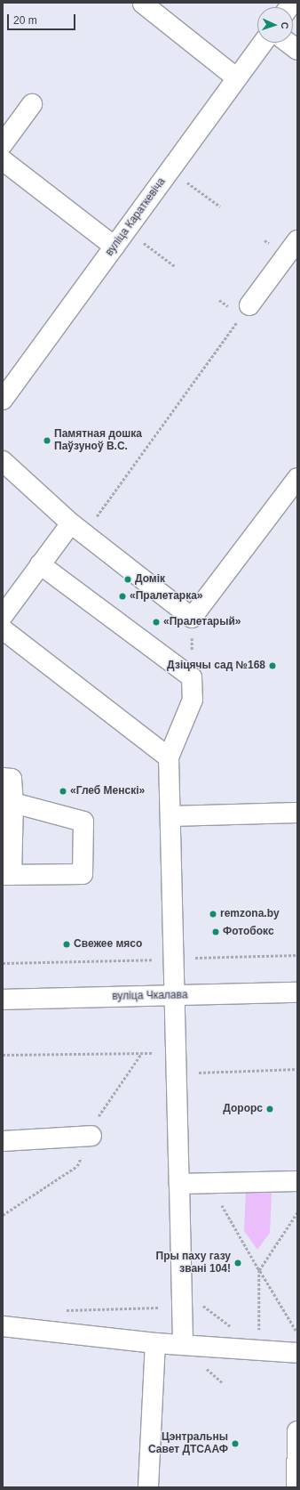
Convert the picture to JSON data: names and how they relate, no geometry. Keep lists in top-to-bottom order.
{
  "streets": {
    "street": ["вуліца Караткевіча", "вуліца Чкалава"]
  },
  "places": [
    "Памятная дошка Паўзуноў В.С.",
    "Домік",
    "«Пралетарка»",
    "«Пралетарый»",
    "Дзіцячы сад №168",
    "«Глеб Менскі»",
    "remzona.by",
    "Фотобокс",
    "Свежее мясо",
    "Дорорс",
    "Пры паху газу звані 104!",
    "Цэнтральны Савет ДТСААФ"
  ],
  "scale_bar": "20 m",
  "north": "right"
}
